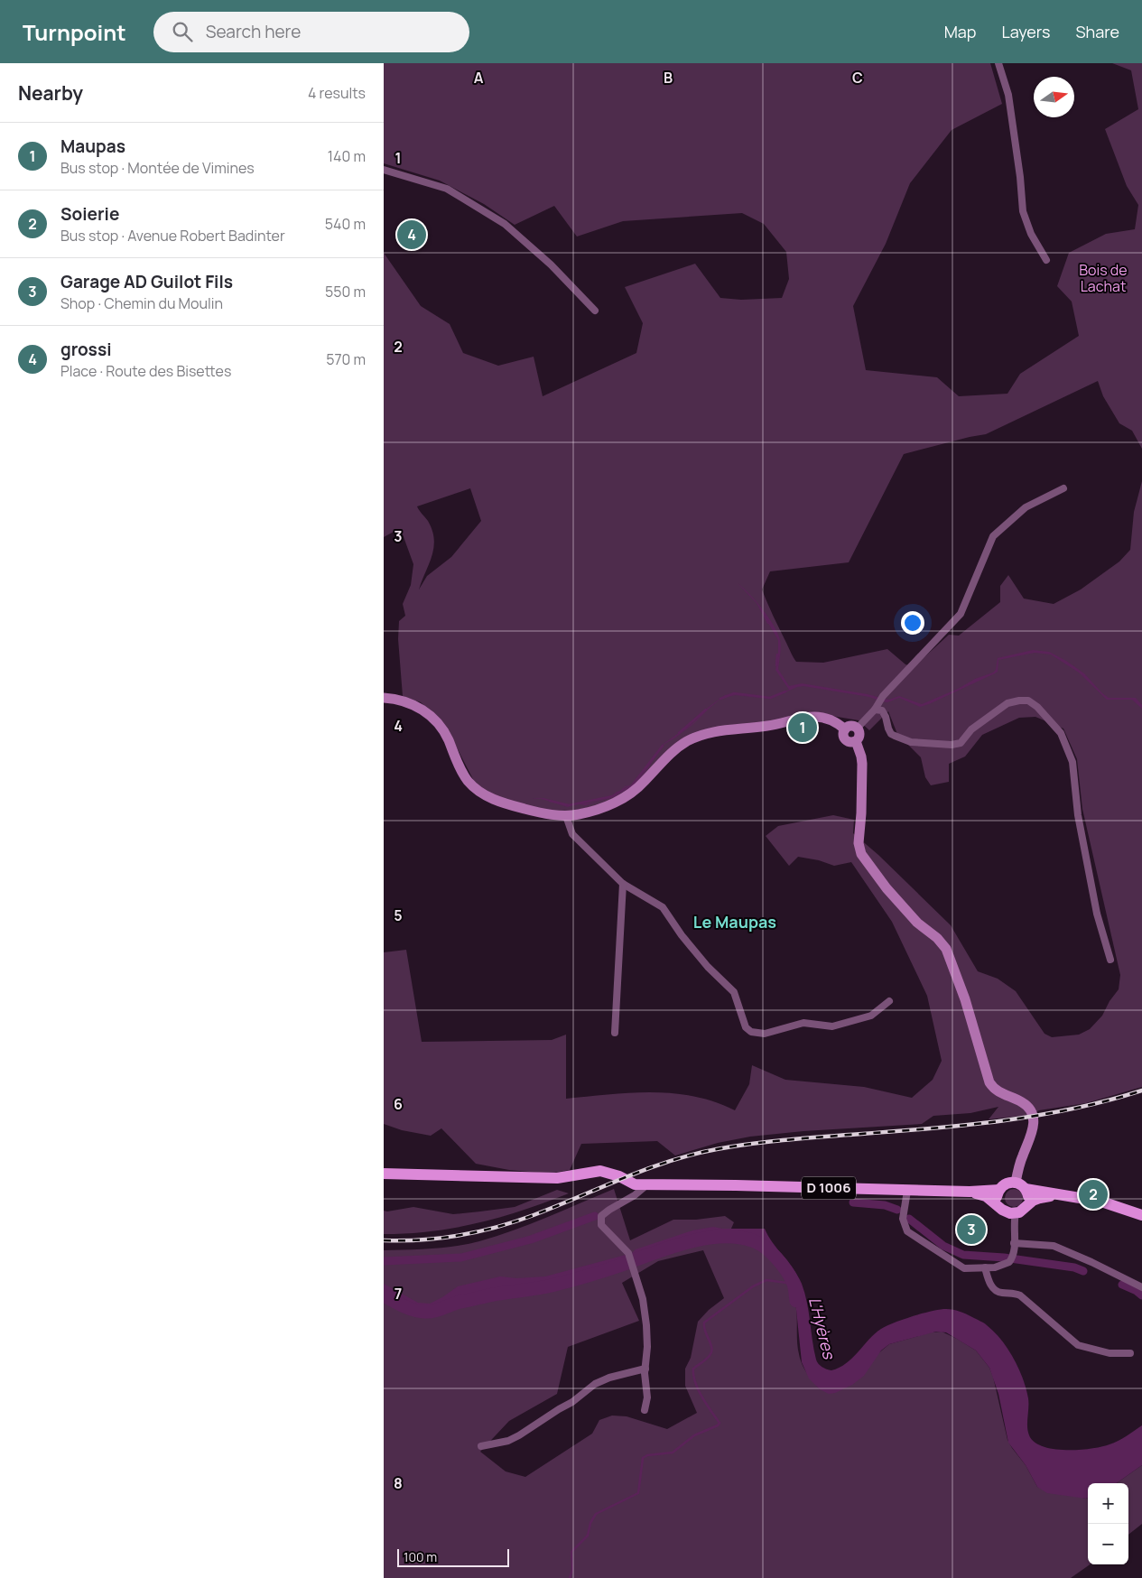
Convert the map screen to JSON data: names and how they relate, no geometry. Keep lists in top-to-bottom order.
{
  "streets": {
    "main road": ["D 1006"]
  },
  "districts": ["Le Maupas"],
  "water": ["L'Hyères"],
  "parks": ["Bois de Lachat"],
  "scale_bar": "100 m",
  "north": "right",
  "page": {
    "header": "Turnpoint",
    "search": "Search here",
    "nav": ["Map", "Layers", "Share"],
    "heading": ["Nearby", "4 results"],
    "list": [
      {
        "mark": "1",
        "name": "Maupas",
        "note": "Bus stop · Montée de Vimines",
        "value": "140 m"
      },
      {
        "mark": "2",
        "name": "Soierie",
        "note": "Bus stop · Avenue Robert Badinter",
        "value": "540 m"
      },
      {
        "mark": "3",
        "name": "Garage AD Guilot Fils",
        "note": "Shop · Chemin du Moulin",
        "value": "550 m"
      },
      {
        "mark": "4",
        "name": "grossi",
        "note": "Place · Route des Bisettes",
        "value": "570 m"
      }
    ],
    "pins": [
      "4",
      "1",
      "2",
      "3"
    ],
    "map_buttons": ["+", "−"],
    "scale": "100 m"
  },
  "grid": {
    "columns": ["A", "B", "C"],
    "rows": [
      "1",
      "2",
      "3",
      "4",
      "5",
      "6",
      "7",
      "8"
    ]
  }
}
